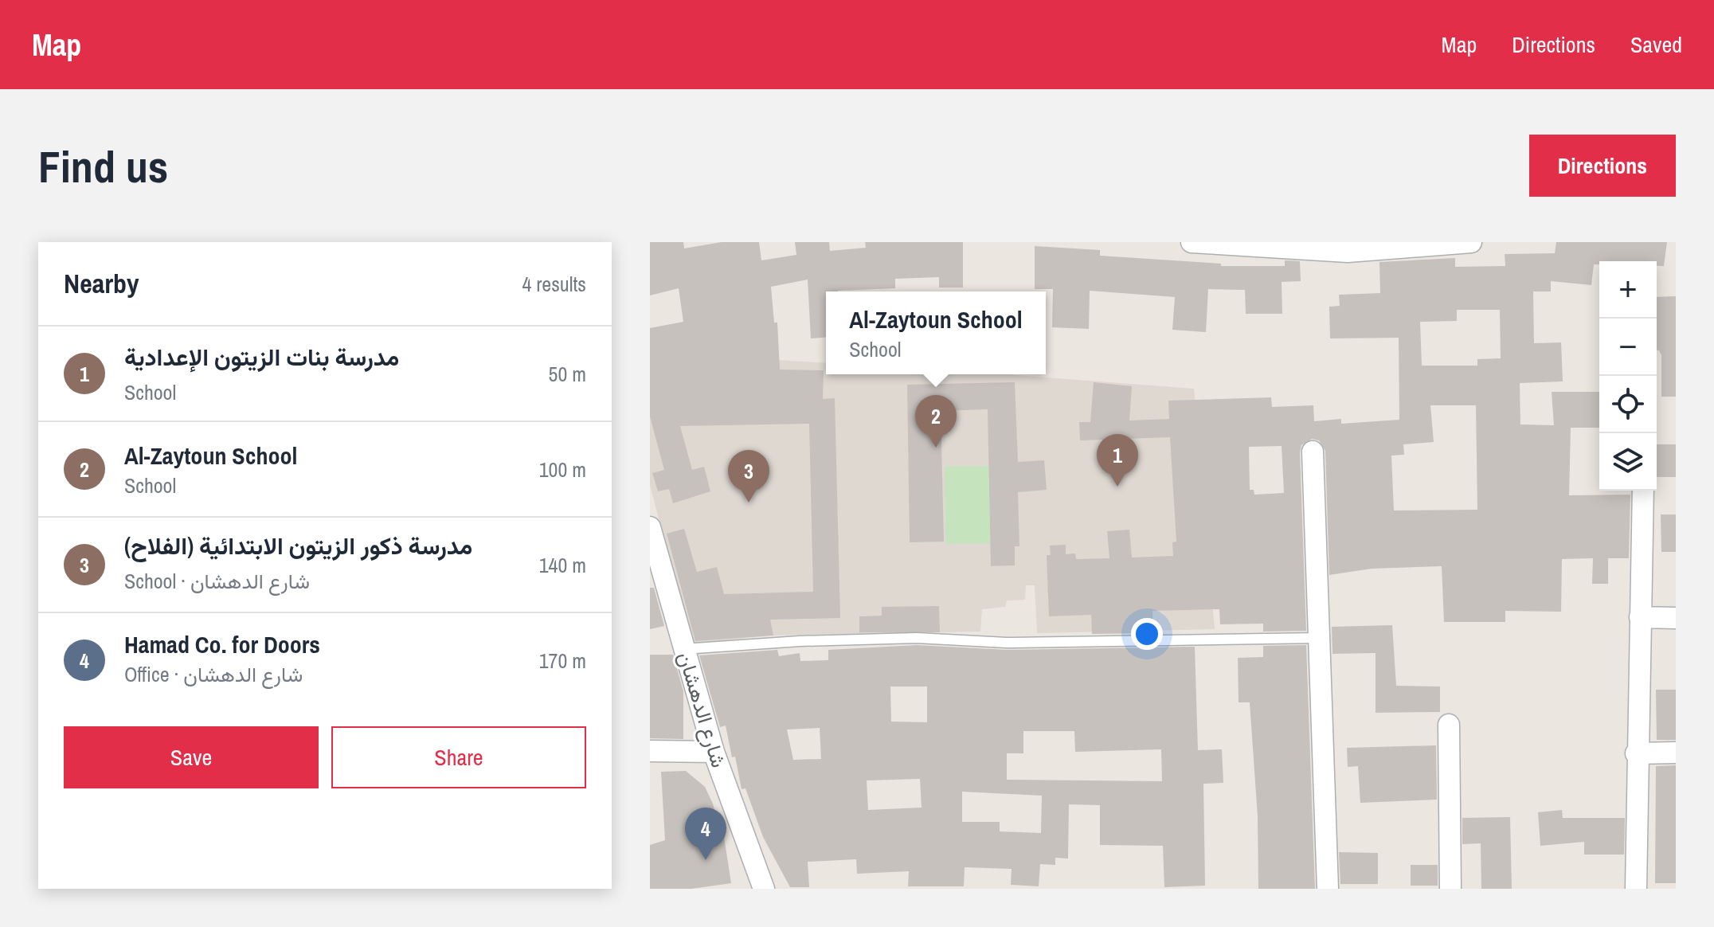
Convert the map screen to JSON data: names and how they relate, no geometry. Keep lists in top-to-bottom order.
{
  "streets": {
    "street": ["شارع الدهشان"]
  },
  "page": {
    "header": "Map",
    "nav": ["Map", "Directions", "Saved"],
    "buttons": [
      "Directions",
      ["Save", "Share"]
    ],
    "title": "Find us",
    "heading": ["Nearby", "4 results"],
    "map_buttons": ["+", "−"],
    "popup": ["Al-Zaytoun School", "School"],
    "list": [
      {
        "mark": "1",
        "name": "مدرسة بنات الزيتون الإعدادية",
        "note": "School",
        "value": "50 m"
      },
      {
        "mark": "2",
        "name": "Al-Zaytoun School",
        "note": "School",
        "value": "100 m"
      },
      {
        "mark": "3",
        "name": "مدرسة ذكور الزيتون الابتدائية (الفلاح)",
        "note": "School · شارع الدهشان",
        "value": "140 m"
      },
      {
        "mark": "4",
        "name": "Hamad Co. for Doors",
        "note": "Office · شارع الدهشان",
        "value": "170 m"
      }
    ],
    "pins": [
      "2",
      "1",
      "3",
      "4"
    ]
  }
}
